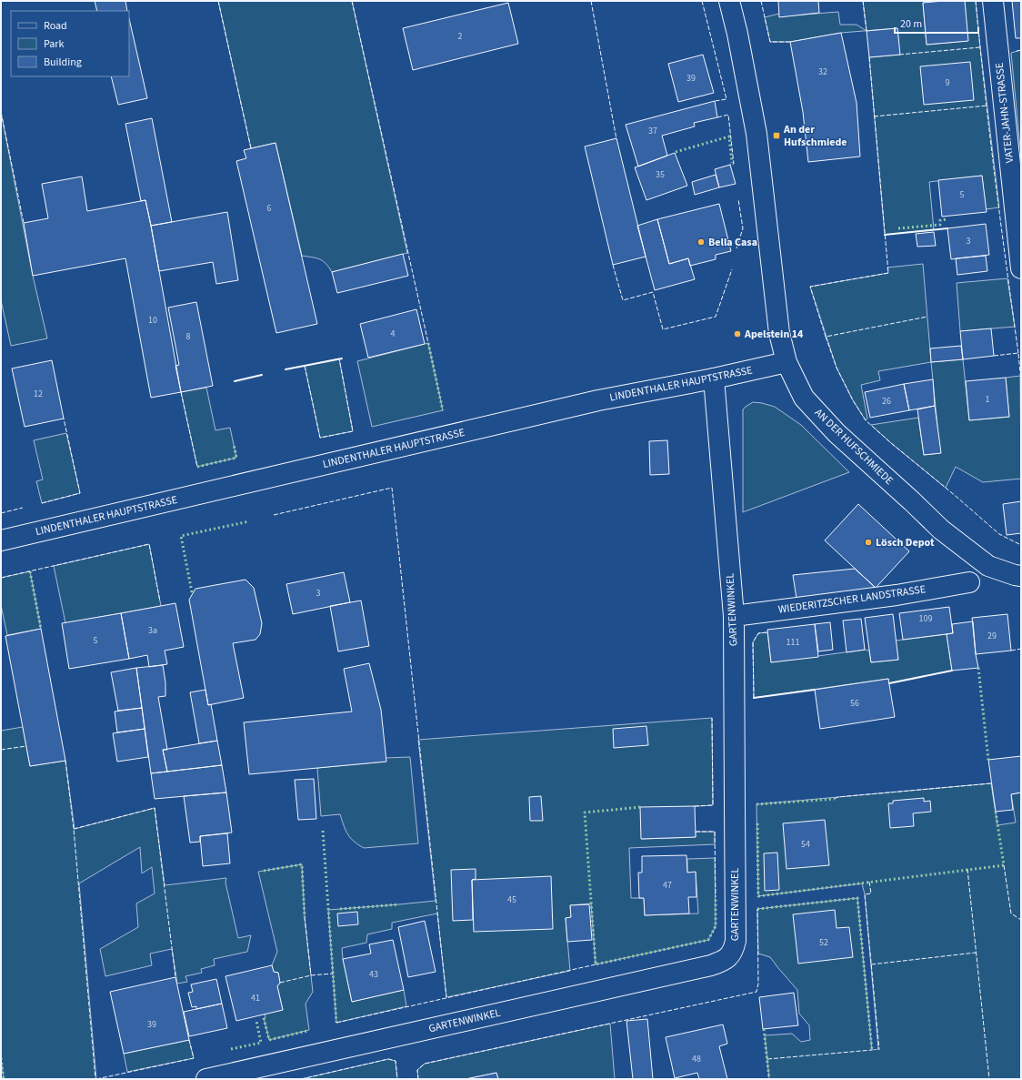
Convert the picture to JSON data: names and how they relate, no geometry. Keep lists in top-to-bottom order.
{
  "streets": {
    "street": [
      "VATER-JAHN-STRASSE",
      "LINDENTHALER HAUPTSTRASSE",
      "AN DER HUFSCHMIEDE",
      "WIEDERITZSCHER LANDSTRASSE",
      "GARTENWINKEL"
    ]
  },
  "crossings": [
    ["LINDENTHALER HAUPTSTRASSE", "AN DER HUFSCHMIEDE"],
    ["LINDENTHALER HAUPTSTRASSE", "GARTENWINKEL"],
    ["WIEDERITZSCHER LANDSTRASSE", "GARTENWINKEL"]
  ],
  "places": {
    "transit": ["An der Hufschmiede"],
    "other": ["Bella Casa", "Apelstein 14", "Lösch Depot"]
  },
  "house_numbers": [
    "2",
    "32",
    "39",
    "9",
    "37",
    "35",
    "5",
    "6",
    "3",
    "10",
    "4",
    "8",
    "12",
    "1",
    "26",
    "3",
    "109",
    "3a",
    "29",
    "5",
    "111",
    "56",
    "54",
    "47",
    "45",
    "52",
    "43",
    "41",
    "39",
    "48"
  ],
  "legend": ["Road", "Park", "Building"],
  "scale_bar": "20 m"
}
